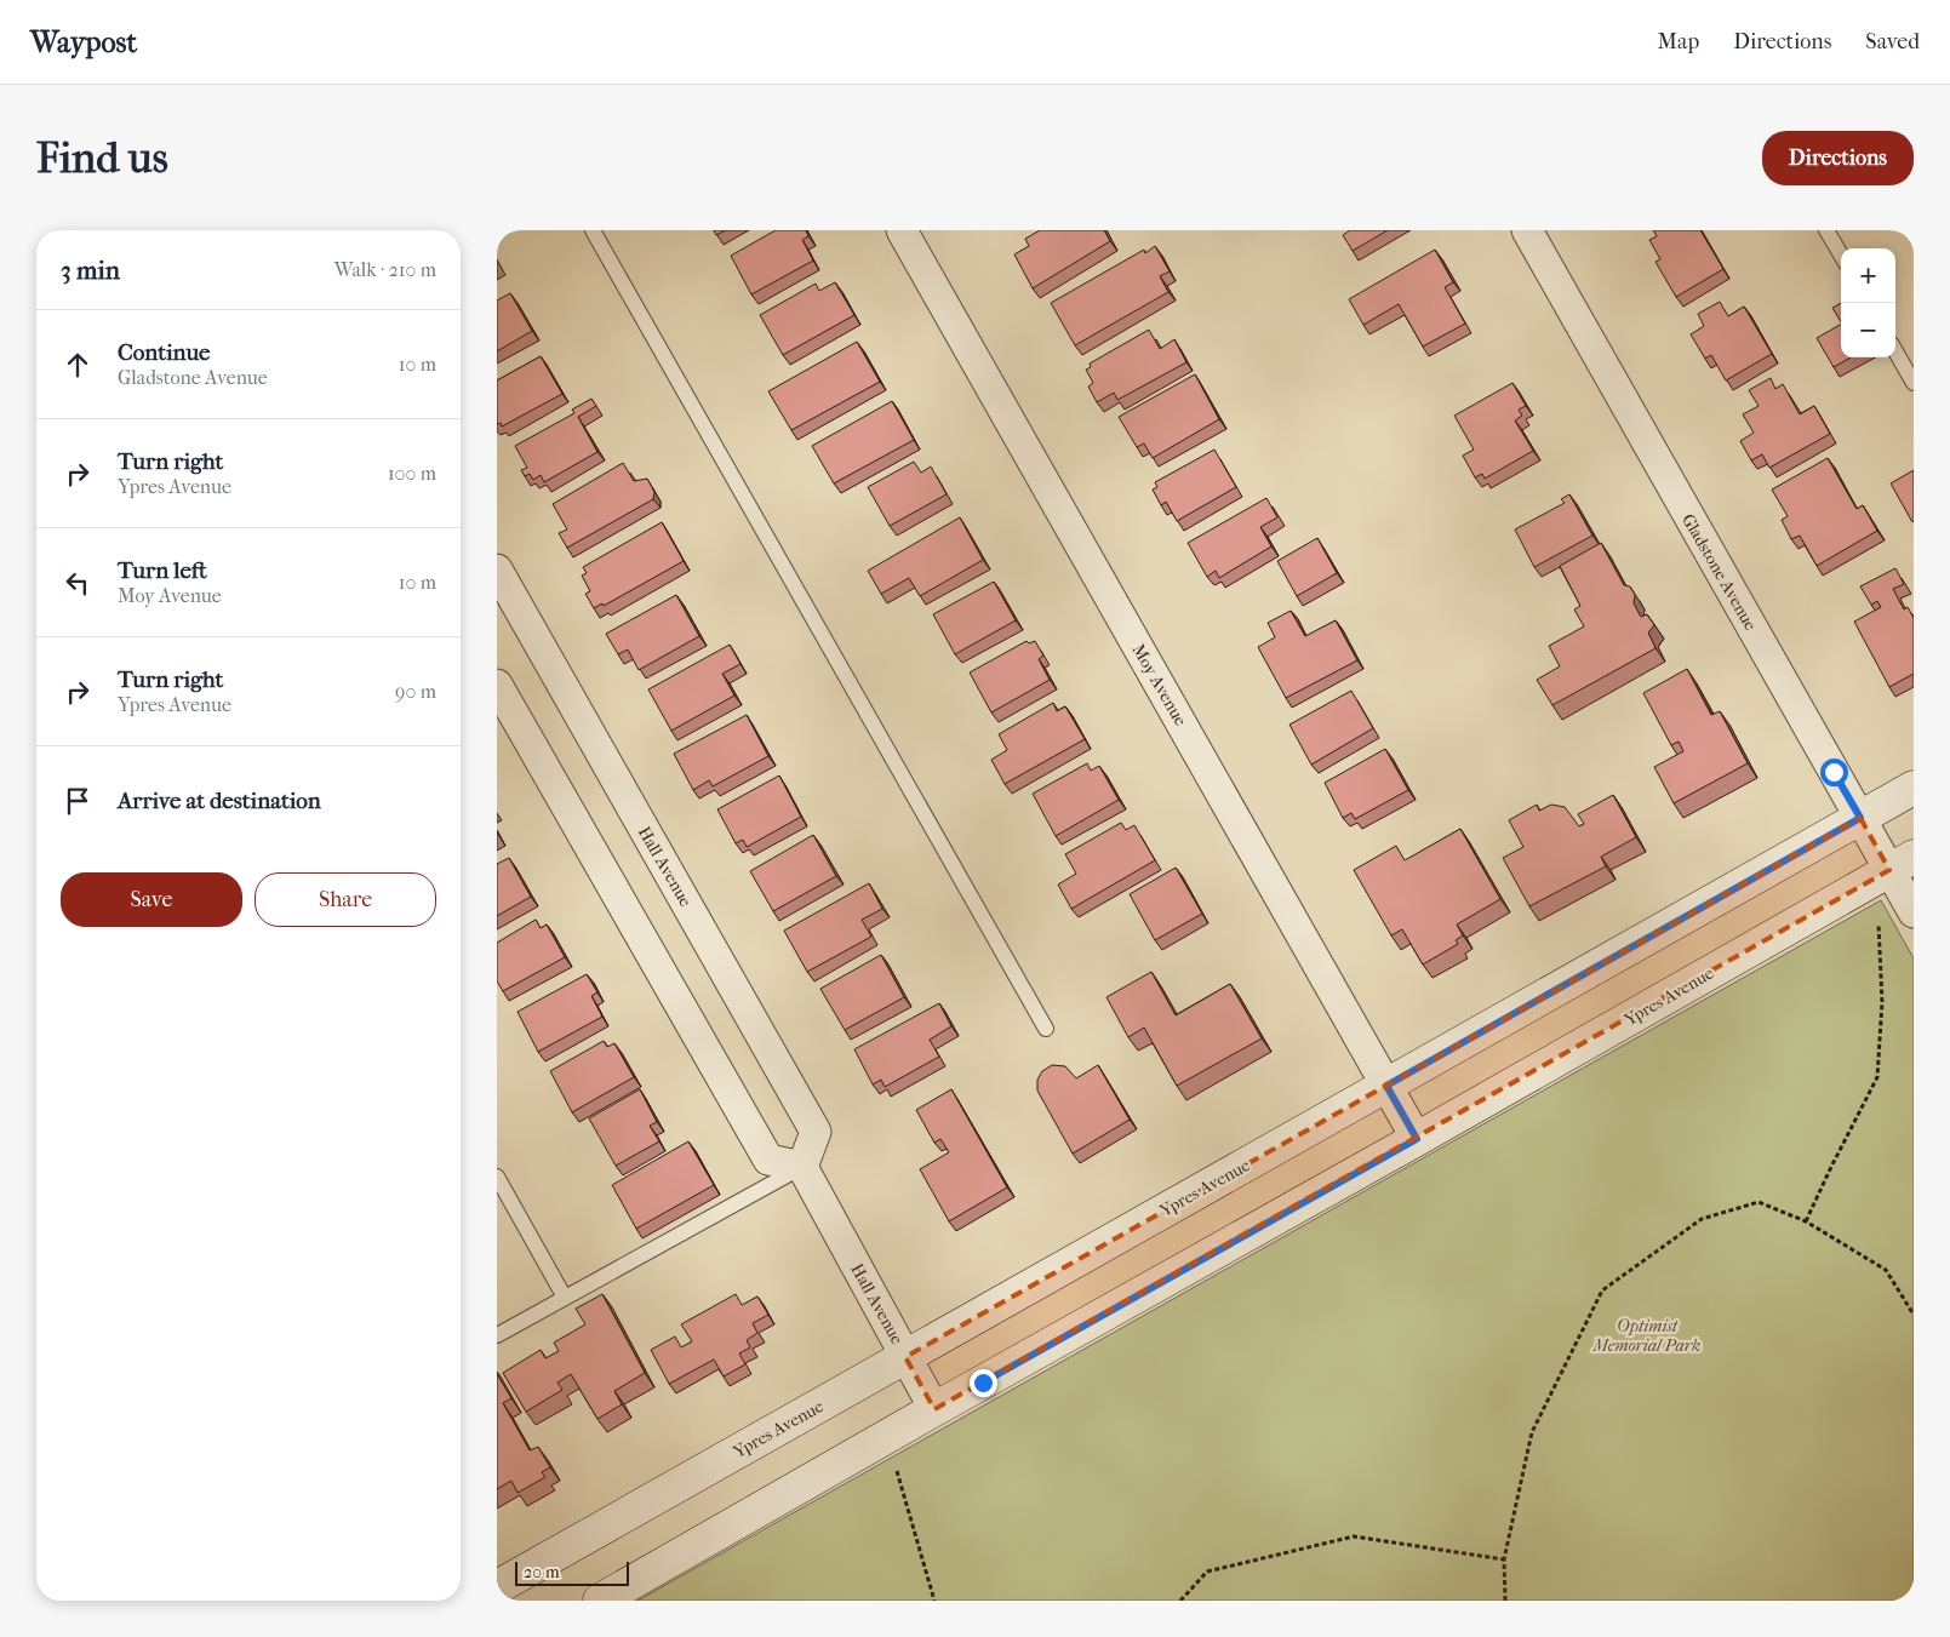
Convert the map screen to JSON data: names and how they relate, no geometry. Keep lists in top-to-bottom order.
{
  "streets": {
    "main road": ["Ypres Avenue"],
    "street": ["Gladstone Avenue", "Moy Avenue", "Hall Avenue"]
  },
  "crossings": [
    ["Gladstone Avenue", "Ypres Avenue"],
    ["Moy Avenue", "Ypres Avenue"],
    ["Hall Avenue", "Ypres Avenue"]
  ],
  "parks": ["Optimist Memorial Park"],
  "scale_bar": "20 m",
  "page": {
    "header": "Waypost",
    "nav": ["Map", "Directions", "Saved"],
    "buttons": [
      "Directions",
      ["Save", "Share"]
    ],
    "title": "Find us",
    "heading": ["3 min", "Walk · 210 m"],
    "map_buttons": ["+", "−"],
    "list": [
      ["Continue", "Gladstone Avenue", "10 m"],
      ["Turn right", "Ypres Avenue", "100 m"],
      ["Turn left", "Moy Avenue", "10 m"],
      ["Turn right", "Ypres Avenue", "90 m"],
      "Arrive at destination"
    ],
    "scale": "20 m"
  }
}
